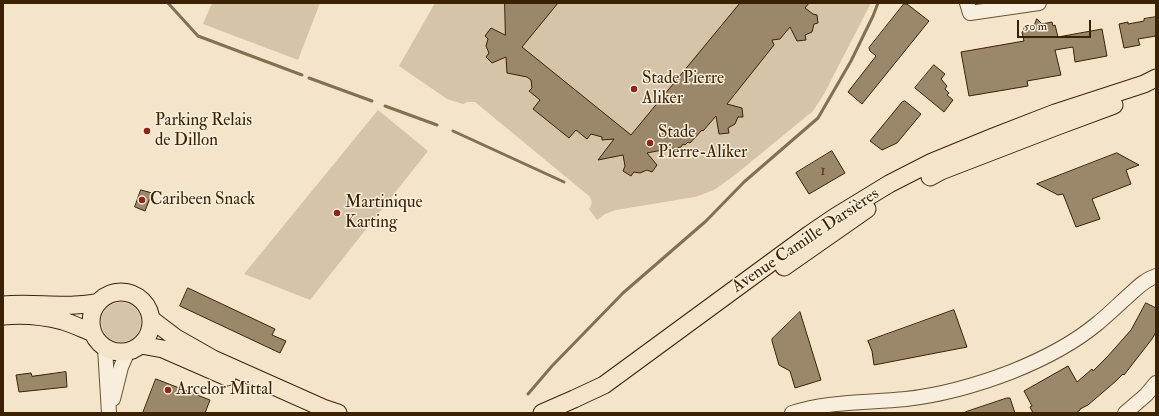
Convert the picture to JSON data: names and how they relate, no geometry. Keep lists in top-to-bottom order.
{
  "streets": {
    "main road": ["Avenue Camille Darsières"]
  },
  "places": [
    "Stade Pierre Aliker",
    "Parking Relais de Dillon",
    "Stade Pierre-Aliker",
    "Caribeen Snack",
    "Martinique Karting",
    "Arcelor Mittal"
  ],
  "house_numbers": ["1"],
  "scale_bar": "50 m"
}
